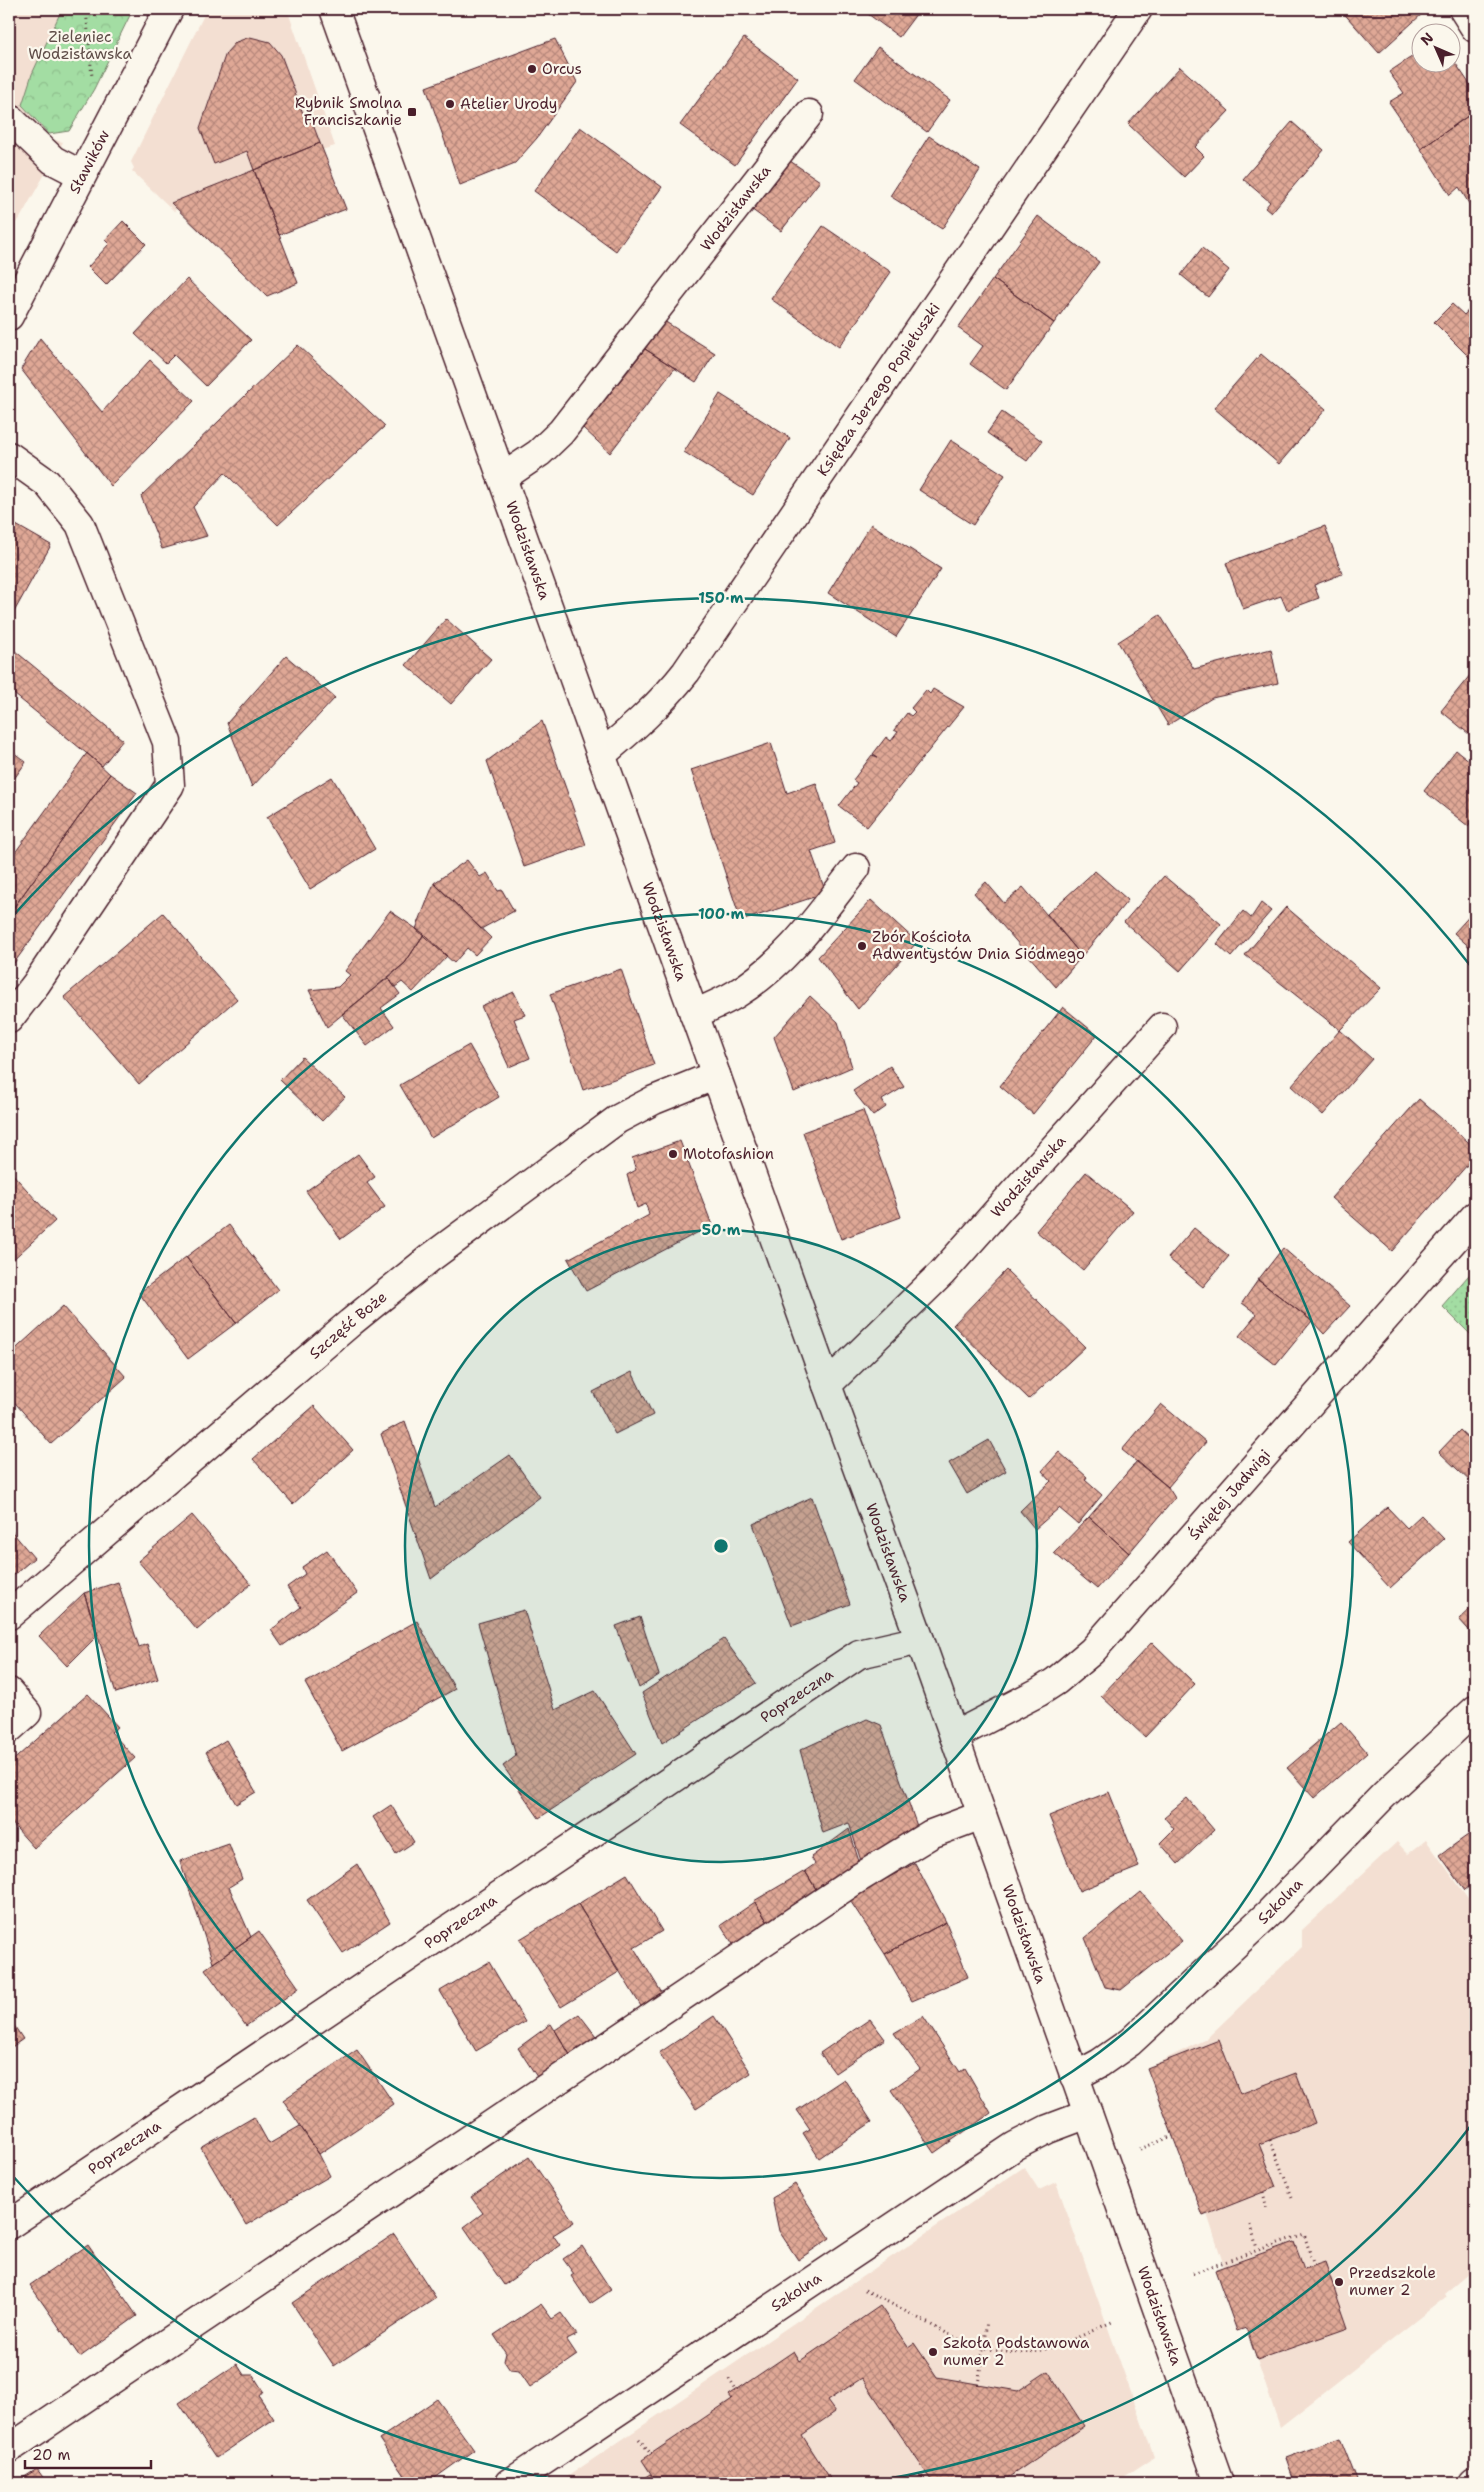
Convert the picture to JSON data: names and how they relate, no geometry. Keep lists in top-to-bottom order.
{
  "streets": {
    "street": [
      "Sławików",
      "Wodzisławska",
      "Księdza Jerzego Popiełuszki",
      "Szczęść Boże",
      "Świętej Jadwigi",
      "Poprzeczna",
      "Szkolna"
    ]
  },
  "crossings": [
    ["Wodzisławska", "Księdza Jerzego Popiełuszki"],
    ["Wodzisławska", "Szczęść Boże"],
    ["Wodzisławska", "Świętej Jadwigi"],
    ["Wodzisławska", "Poprzeczna"],
    ["Wodzisławska", "Szkolna"]
  ],
  "parks": ["Zieleniec Wodzisławska"],
  "places": {
    "other": [
      "Orcus",
      "Atelier Urody",
      "Zbór Kościoła Adwentystów Dnia Siódmego",
      "Motofashion",
      "Przedszkole numer 2",
      "Szkoła Podstawowa numer 2"
    ],
    "transit": ["Rybnik Smolna Franciszkanie"]
  },
  "scale_bar": "20 m",
  "north": "top left",
  "rings": ["150 m", "100 m", "50 m"]
}
